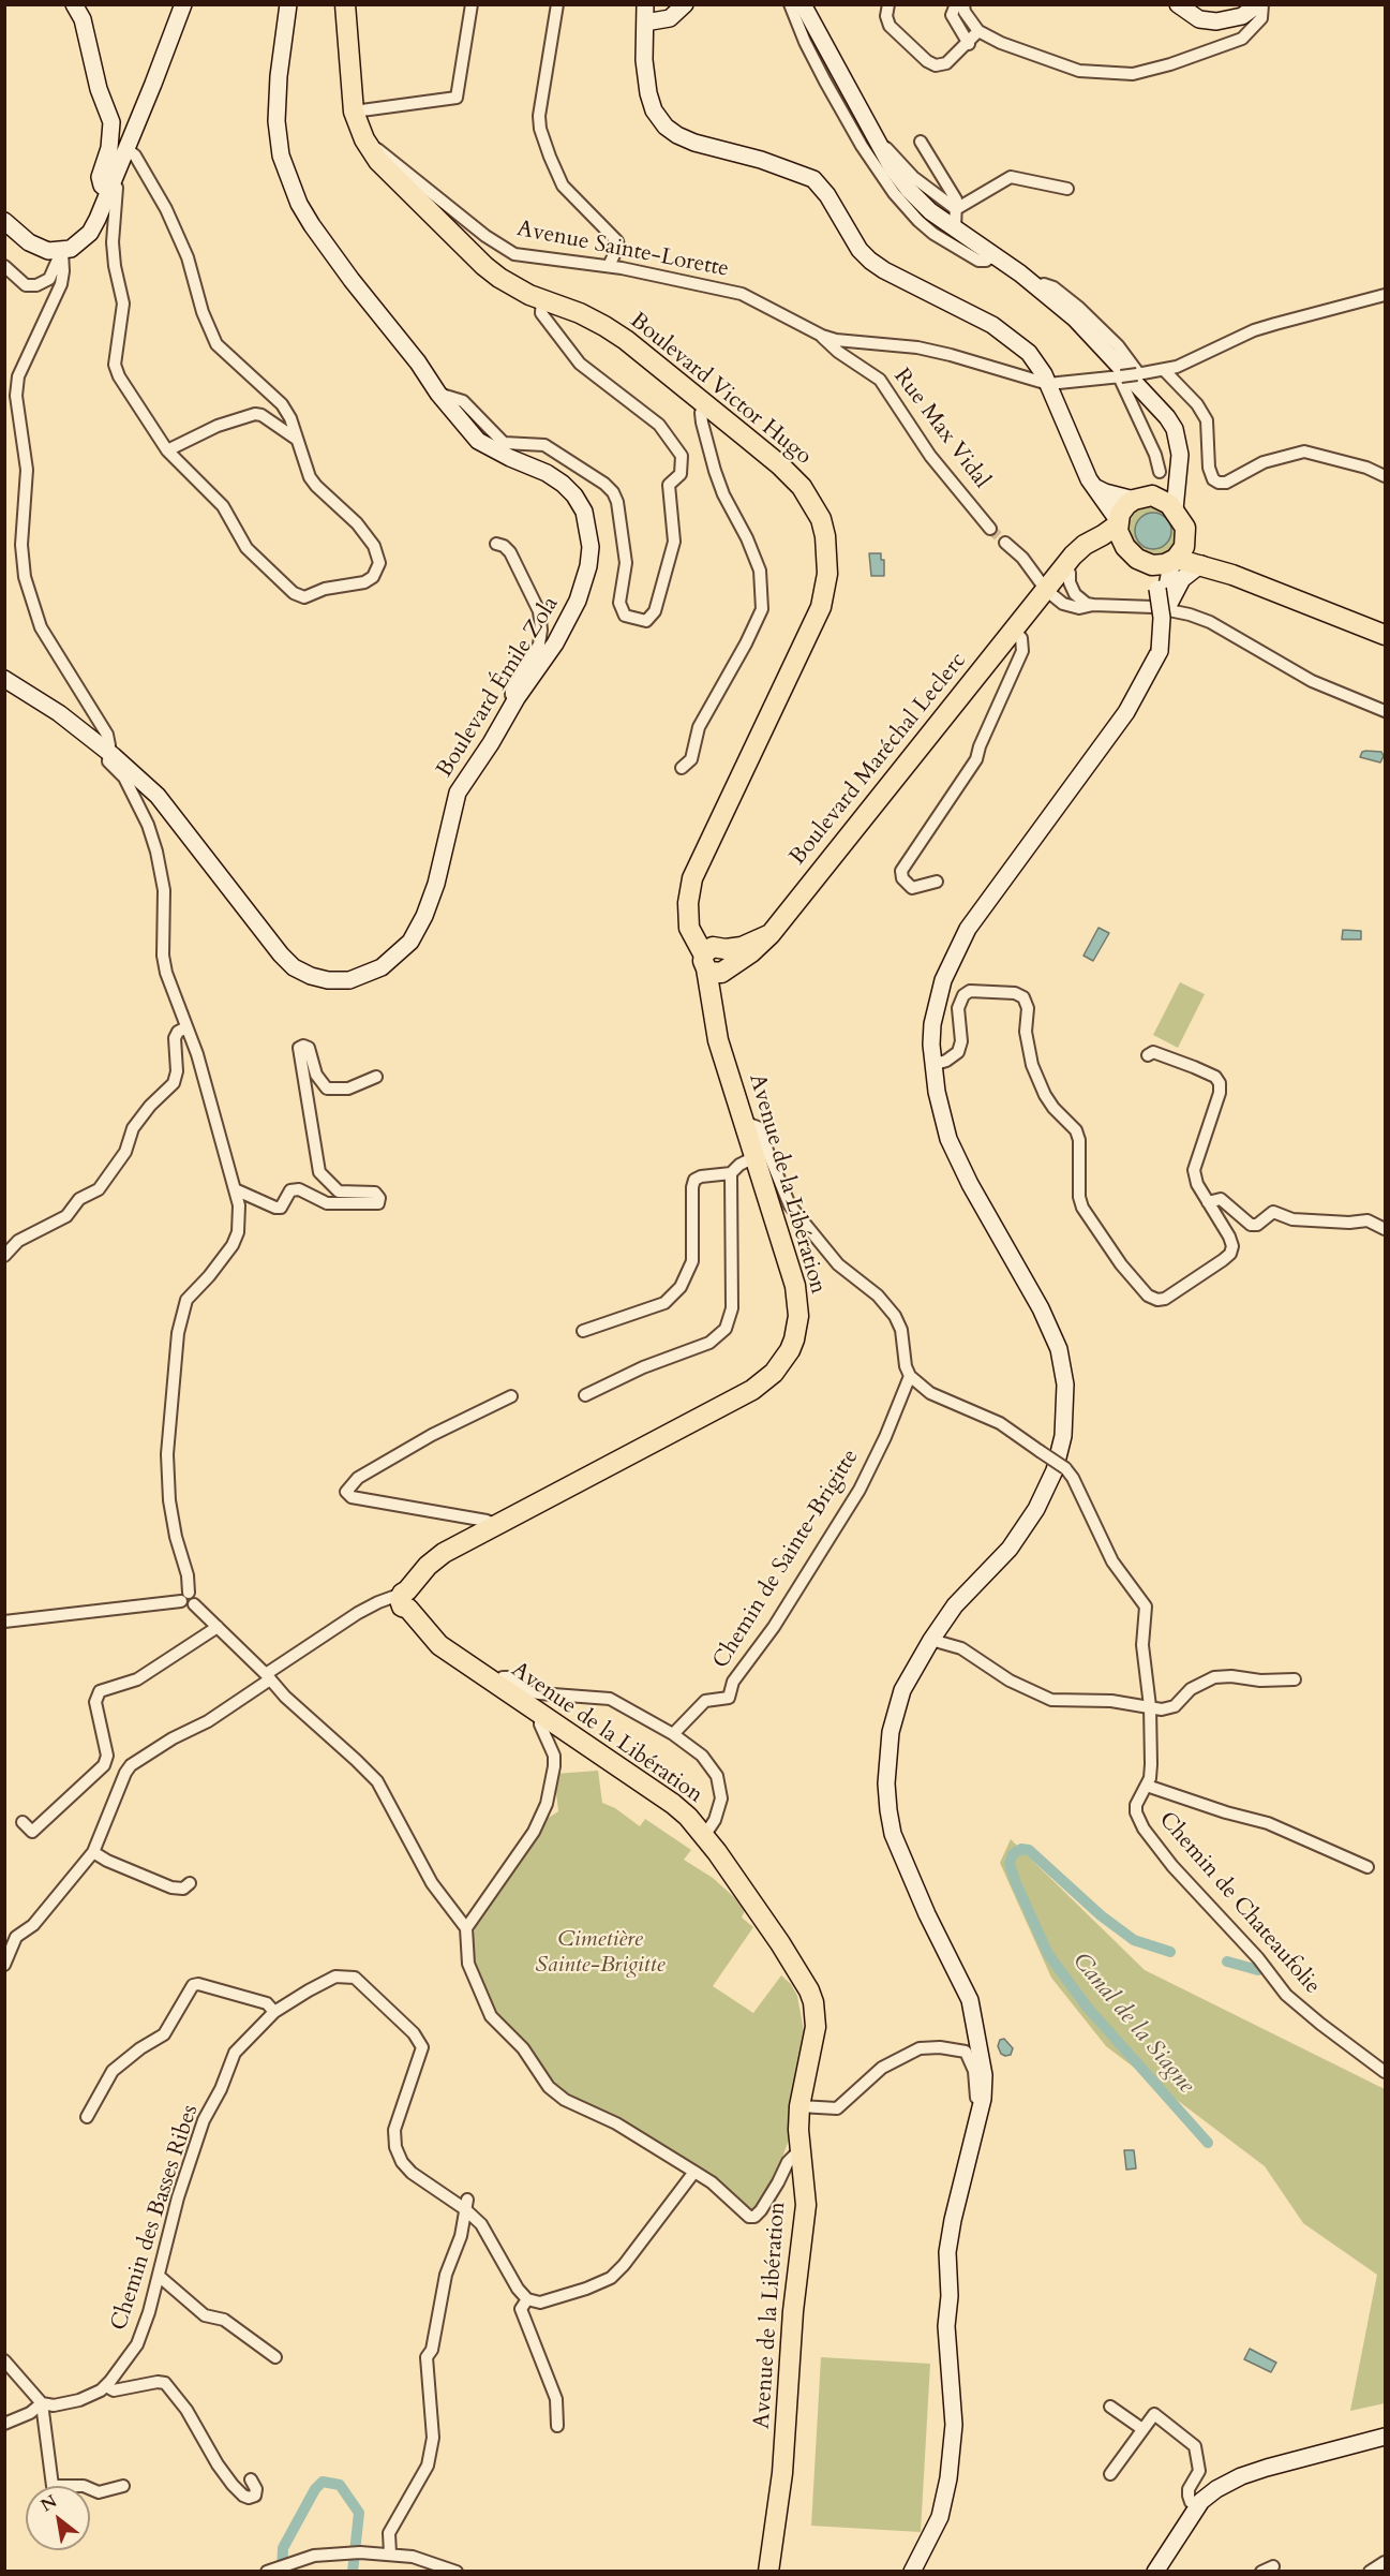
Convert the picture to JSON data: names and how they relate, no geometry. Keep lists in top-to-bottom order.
{
  "streets": {
    "main road": [
      "Boulevard Victor Hugo",
      "Boulevard Émile Zola",
      "Boulevard Maréchal Leclerc",
      "Avenue de la Libération"
    ],
    "street": [
      "Avenue Sainte-Lorette",
      "Rue Max Vidal",
      "Chemin de Sainte-Brigitte",
      "Chemin de Chateaufolie",
      "Chemin des Basses Ribes"
    ]
  },
  "crossings": [
    ["Avenue Sainte-Lorette", "Boulevard Victor Hugo"],
    ["Avenue Sainte-Lorette", "Rue Max Vidal"],
    ["Boulevard Victor Hugo", "Boulevard Maréchal Leclerc"],
    ["Boulevard Victor Hugo", "Avenue de la Libération"],
    ["Boulevard Maréchal Leclerc", "Avenue de la Libération"],
    ["Chemin de Sainte-Brigitte", "Chemin de Chateaufolie"]
  ],
  "water": ["Canal de la Siagne"],
  "parks": ["Cimetière Sainte-Brigitte"],
  "north": "top left"
}
